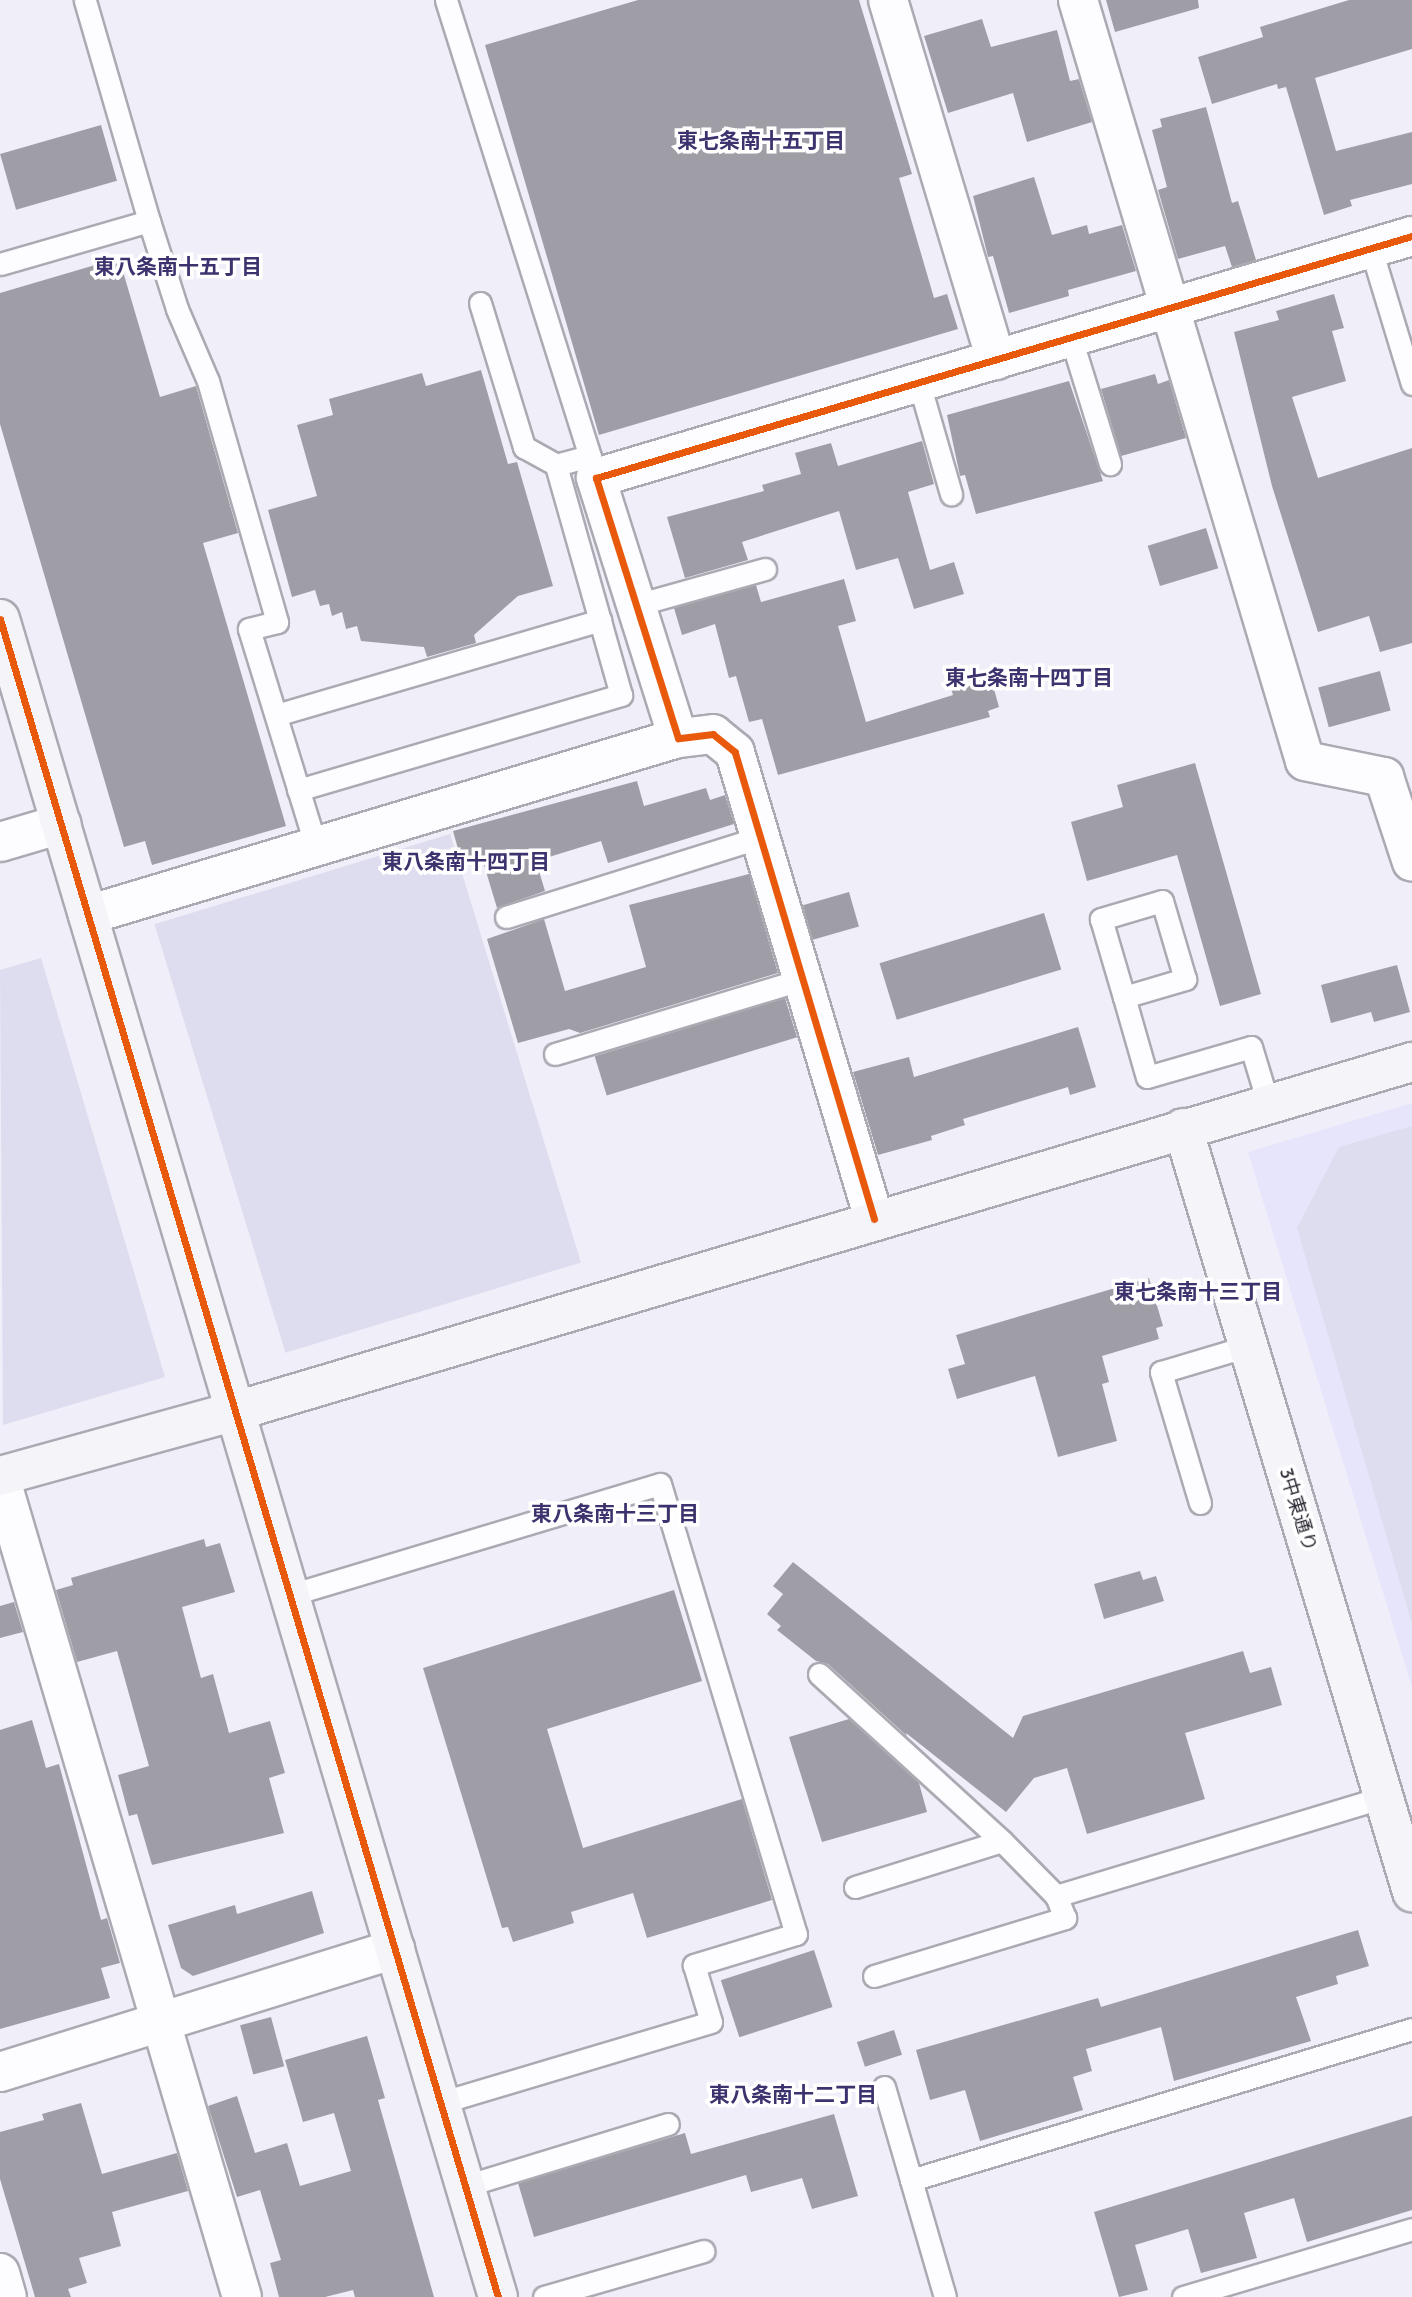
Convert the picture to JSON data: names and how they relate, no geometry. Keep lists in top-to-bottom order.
{
  "streets": {
    "street": ["3中東通り"]
  },
  "districts": [
    "東七条南十五丁目",
    "東八条南十五丁目",
    "東七条南十四丁目",
    "東八条南十四丁目",
    "東七条南十三丁目",
    "東八条南十三丁目",
    "東八条南十二丁目"
  ]
}
